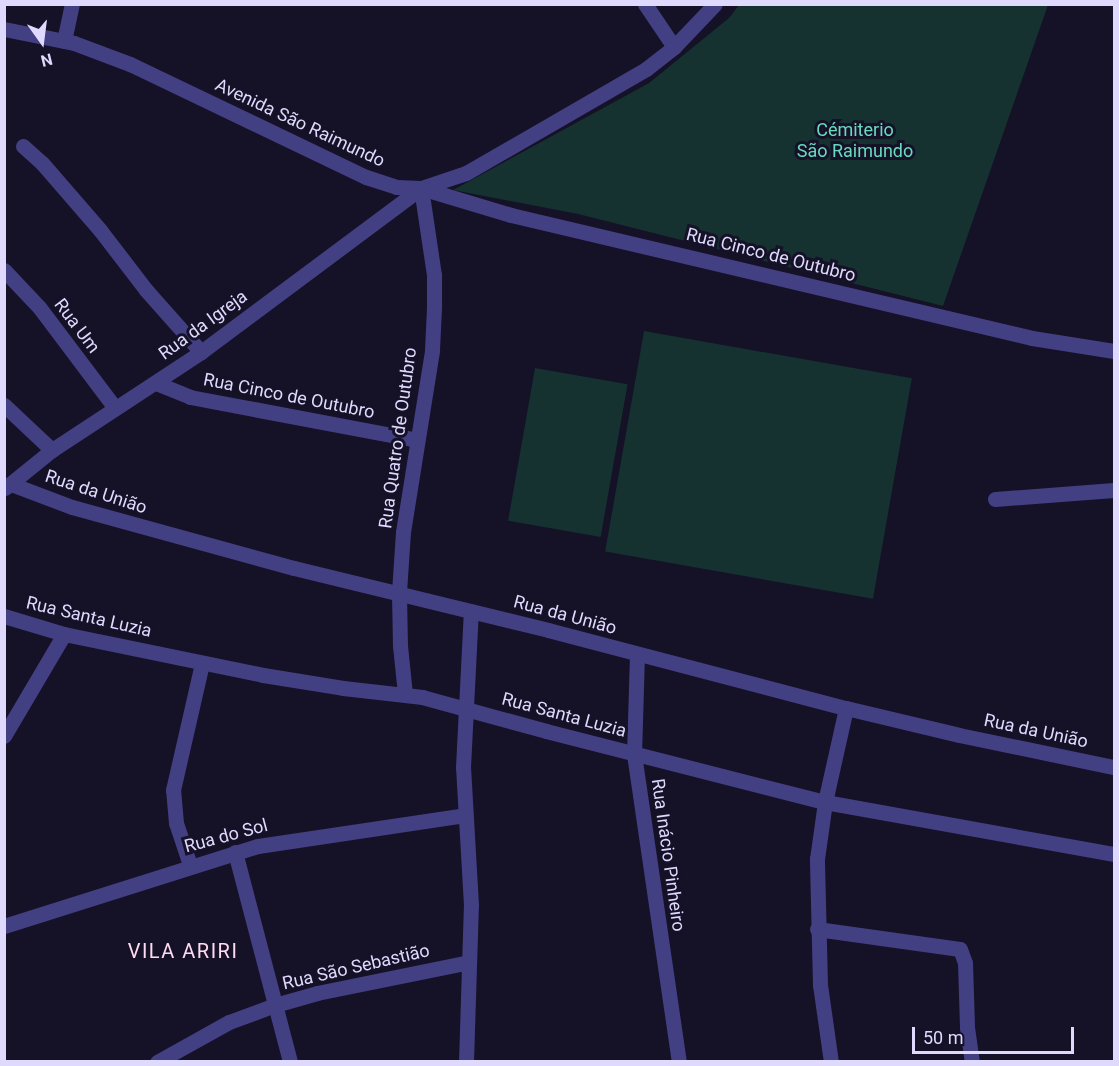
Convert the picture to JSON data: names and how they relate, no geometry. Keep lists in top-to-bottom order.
{
  "streets": {
    "street": [
      "Avenida São Raimundo",
      "Rua Cinco de Outubro",
      "Rua da Igreja",
      "Rua Um",
      "Rua Quatro de Outubro",
      "Rua da União",
      "Rua Santa Luzia",
      "Rua do Sol",
      "Rua Inácio Pinheiro",
      "Rua São Sebastião"
    ]
  },
  "crossings": [
    ["Avenida São Raimundo", "Rua Cinco de Outubro"],
    ["Avenida São Raimundo", "Rua da Igreja"],
    ["Avenida São Raimundo", "Rua Quatro de Outubro"],
    ["Rua Cinco de Outubro", "Rua da Igreja"],
    ["Rua Cinco de Outubro", "Rua Quatro de Outubro"],
    ["Rua da Igreja", "Rua Um"],
    ["Rua da Igreja", "Rua Quatro de Outubro"],
    ["Rua da Igreja", "Rua da União"],
    ["Rua Quatro de Outubro", "Rua da União"],
    ["Rua Quatro de Outubro", "Rua Santa Luzia"],
    ["Rua da União", "Rua Inácio Pinheiro"],
    ["Rua Santa Luzia", "Rua Inácio Pinheiro"]
  ],
  "districts": ["VILA ARIRI"],
  "parks": ["Cémiterio São Raimundo"],
  "scale_bar": "50 m",
  "north": "bottom"
}
